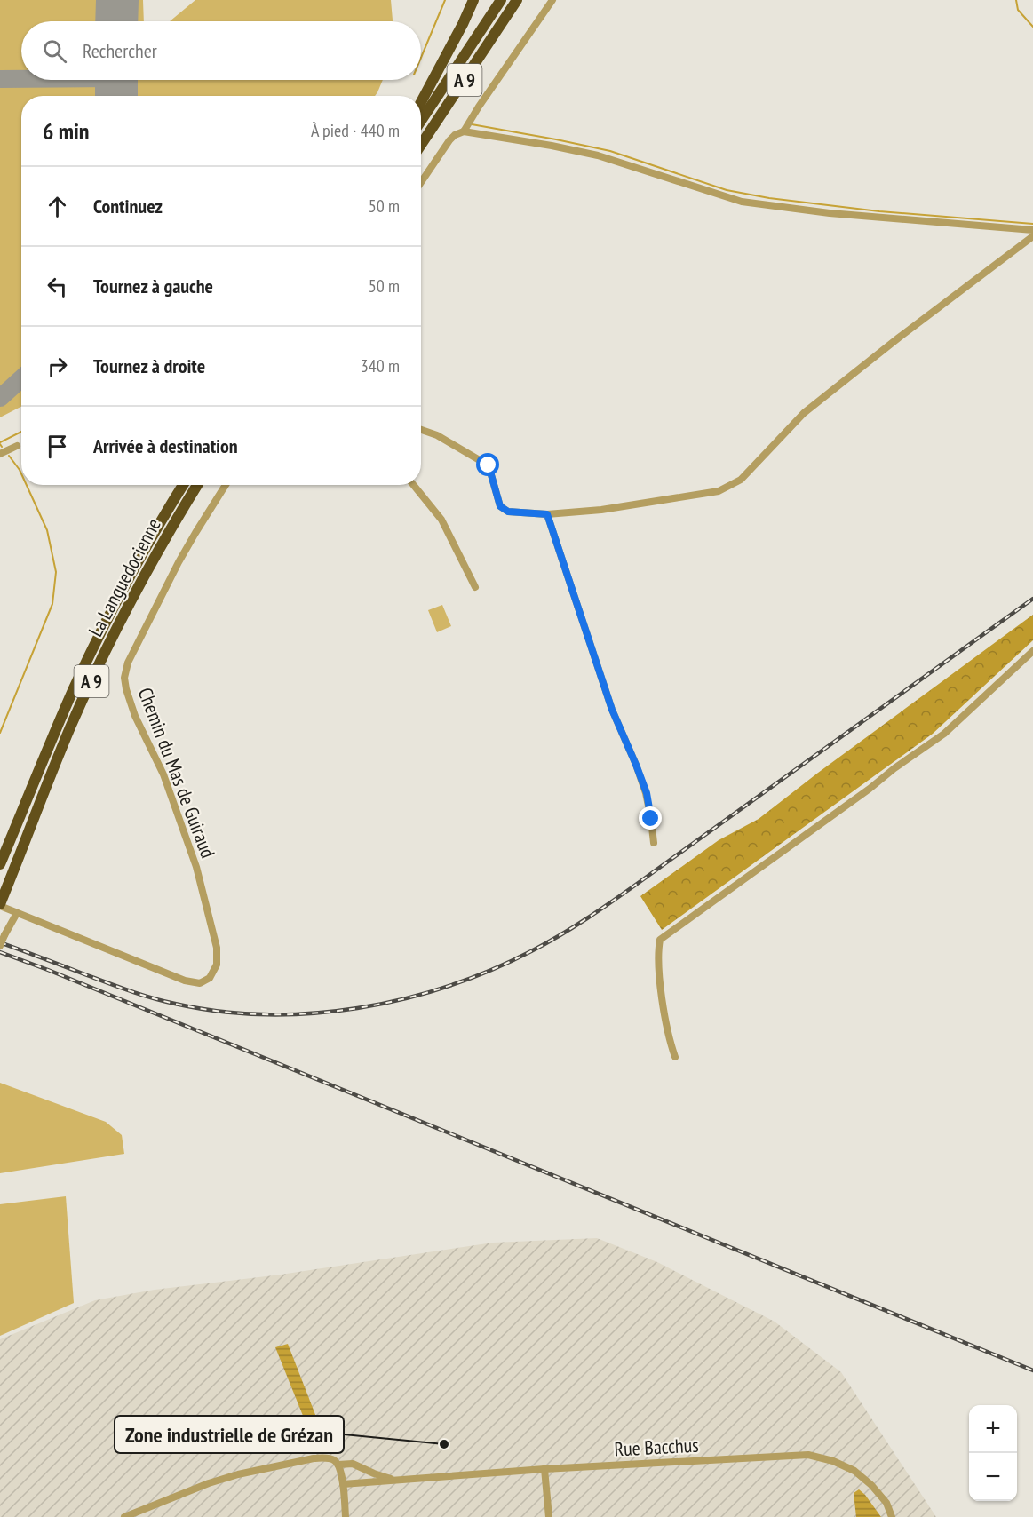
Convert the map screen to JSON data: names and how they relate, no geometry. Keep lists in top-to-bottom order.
{
  "streets": {
    "highway": ["A 9", "La Languedocienne"],
    "street": ["Chemin du Mas de Guiraud", "Rue Bacchus"]
  },
  "places": ["Zone industrielle de Grézan"],
  "page": {
    "search": "Rechercher",
    "heading": ["6 min", "À pied · 440 m"],
    "list": [
      ["Continuez", "50 m"],
      ["Tournez à gauche", "50 m"],
      ["Tournez à droite", "340 m"],
      "Arrivée à destination"
    ],
    "map_buttons": ["+", "−"]
  }
}
